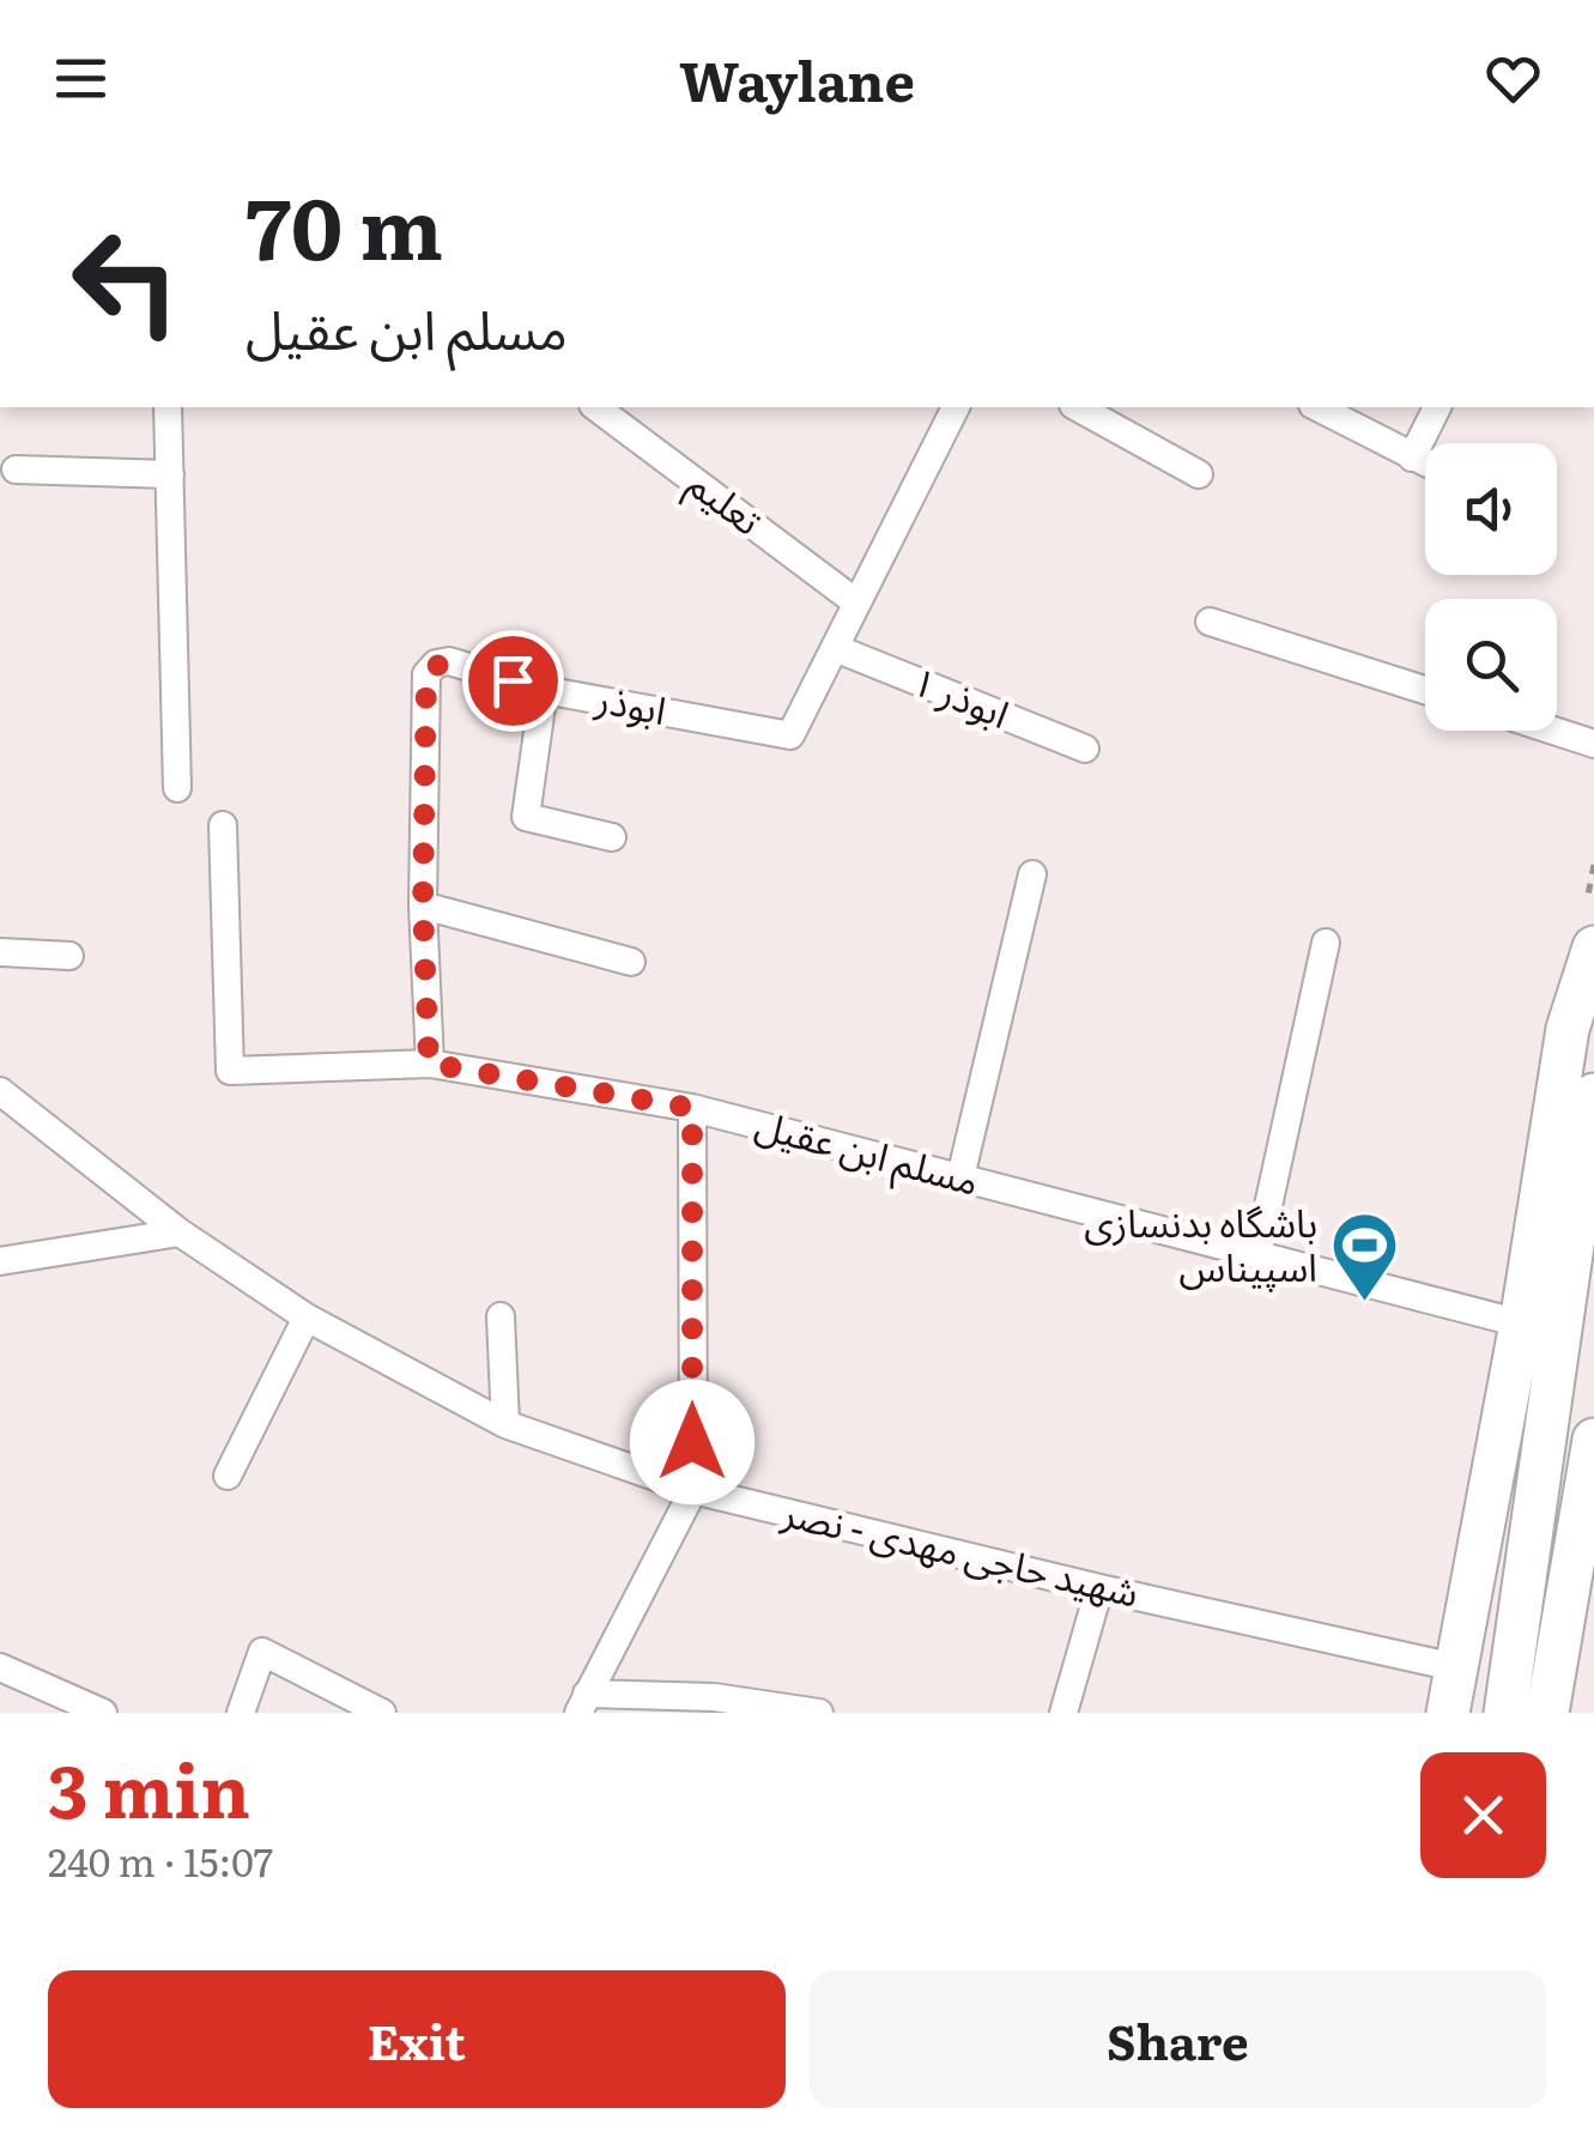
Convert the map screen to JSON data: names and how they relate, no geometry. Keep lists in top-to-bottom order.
{
  "streets": {
    "street": [
      "تعلیم",
      "ابوذر ۱",
      "ابوذر",
      "مسلم ابن عقیل",
      "شهید حاجی مهدی - نصر"
    ]
  },
  "crossings": [
    ["تعلیم", "ابوذر"],
    ["ابوذر ۱", "ابوذر"],
    ["ابوذر", "مسلم ابن عقیل"]
  ],
  "places": {
    "sports": ["باشگاه بدنسازی اسپیناس"]
  },
  "page": {
    "header": "Waylane",
    "turn": ["70 m", "مسلم ابن عقیل"],
    "heading": ["3 min", "240 m · 15:07"],
    "buttons": ["Exit", "Share"]
  }
}
